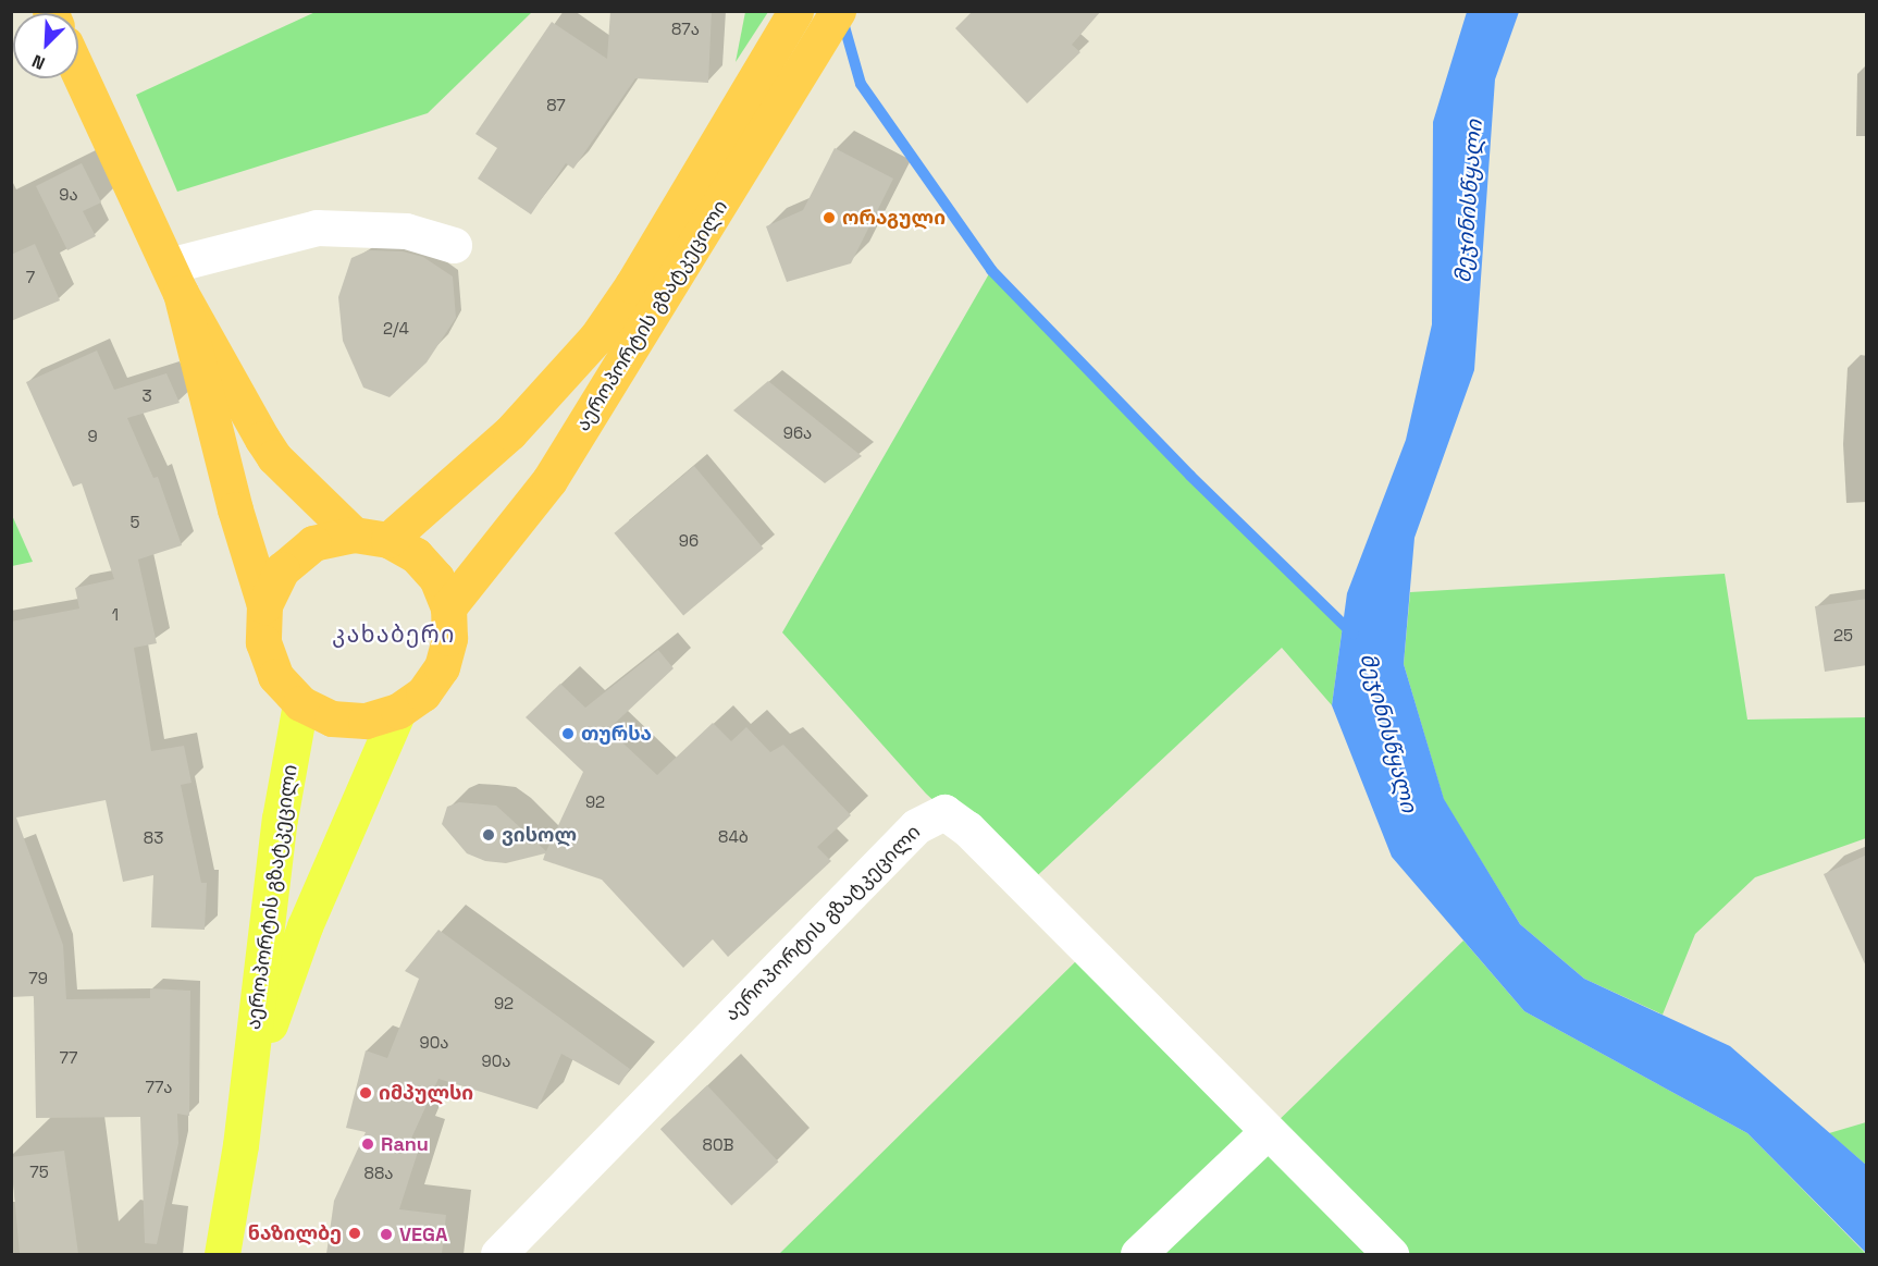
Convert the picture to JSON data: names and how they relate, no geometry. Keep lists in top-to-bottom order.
{
  "streets": {
    "highway": ["აეროპორტის გზატკეცილი"]
  },
  "districts": ["კახაბერი"],
  "water": ["მეჯინისწყალი"],
  "places": [
    "ორაგული",
    "თურსა",
    "ვისოლ",
    "იმპულსი",
    "Ranu",
    "ნაზილბე",
    "VEGA"
  ],
  "house_numbers": [
    "87ა",
    "87",
    "9ა",
    "7",
    "2/4",
    "3",
    "96ა",
    "9",
    "5",
    "96",
    "1",
    "25",
    "92",
    "84ბ",
    "83",
    "79",
    "92",
    "90ა",
    "77",
    "90ა",
    "77ა",
    "80B",
    "75",
    "88ა"
  ],
  "north": "bottom left"
}
